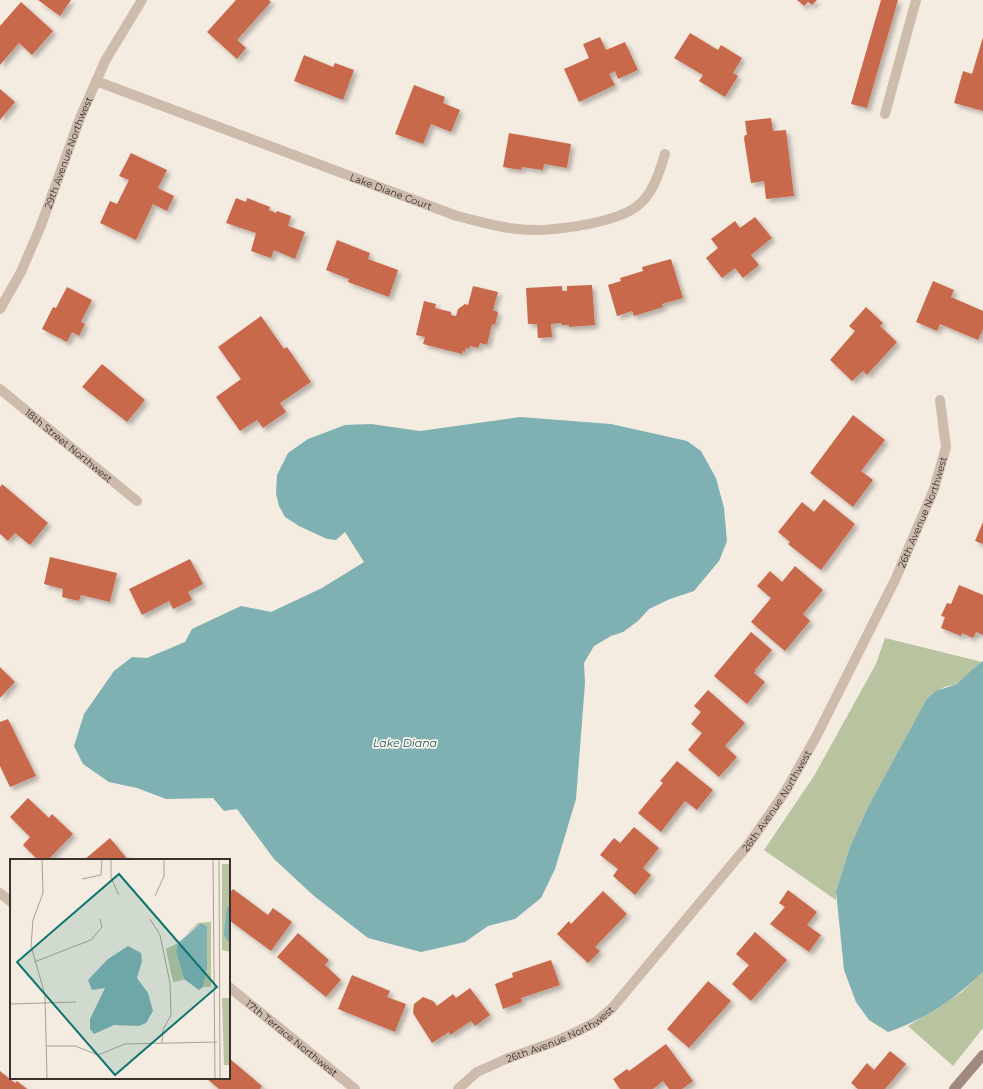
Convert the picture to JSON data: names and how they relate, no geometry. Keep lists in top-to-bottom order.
{
  "streets": {
    "street": [
      "29th Avenue Northwest",
      "Lake Diane Court",
      "18th Street Northwest",
      "26th Avenue Northwest",
      "17th Terrace Northwest"
    ]
  },
  "crossings": [
    ["29th Avenue Northwest", "Lake Diane Court"]
  ],
  "water": ["Lake Diana"]
}
